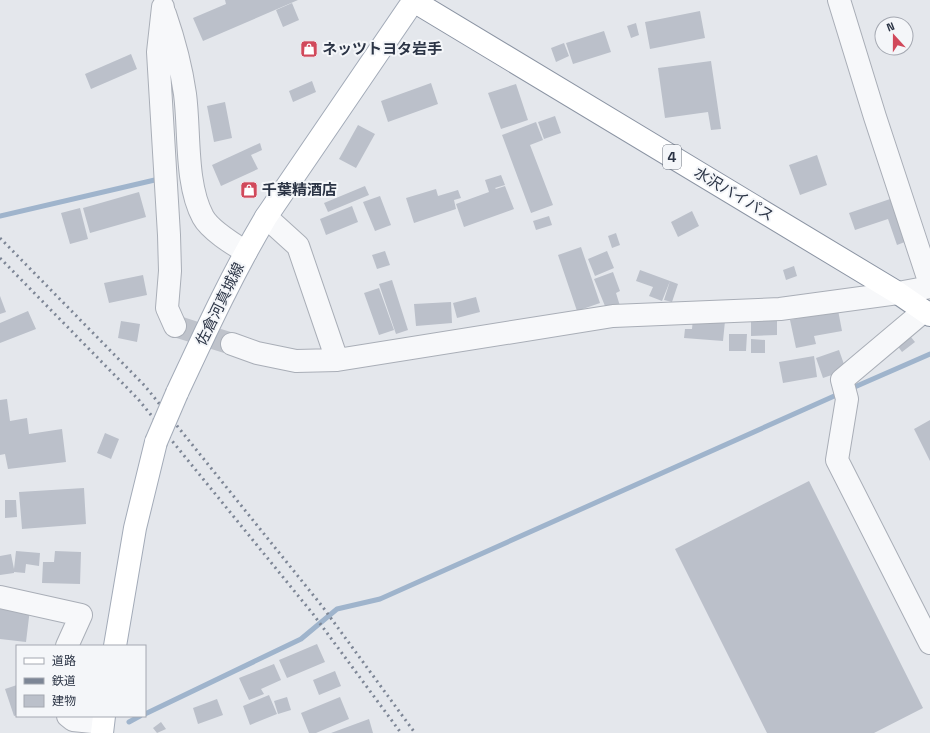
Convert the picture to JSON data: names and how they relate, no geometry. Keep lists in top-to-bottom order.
{
  "streets": {
    "main road": ["4", "水沢バイパス", "佐倉河真城線"]
  },
  "crossings": [
    ["水沢バイパス", "佐倉河真城線"]
  ],
  "places": {
    "shop": ["ネッツトヨタ岩手", "千葉精酒店"]
  },
  "legend": ["道路", "鉄道", "建物"],
  "north": "top"
}
